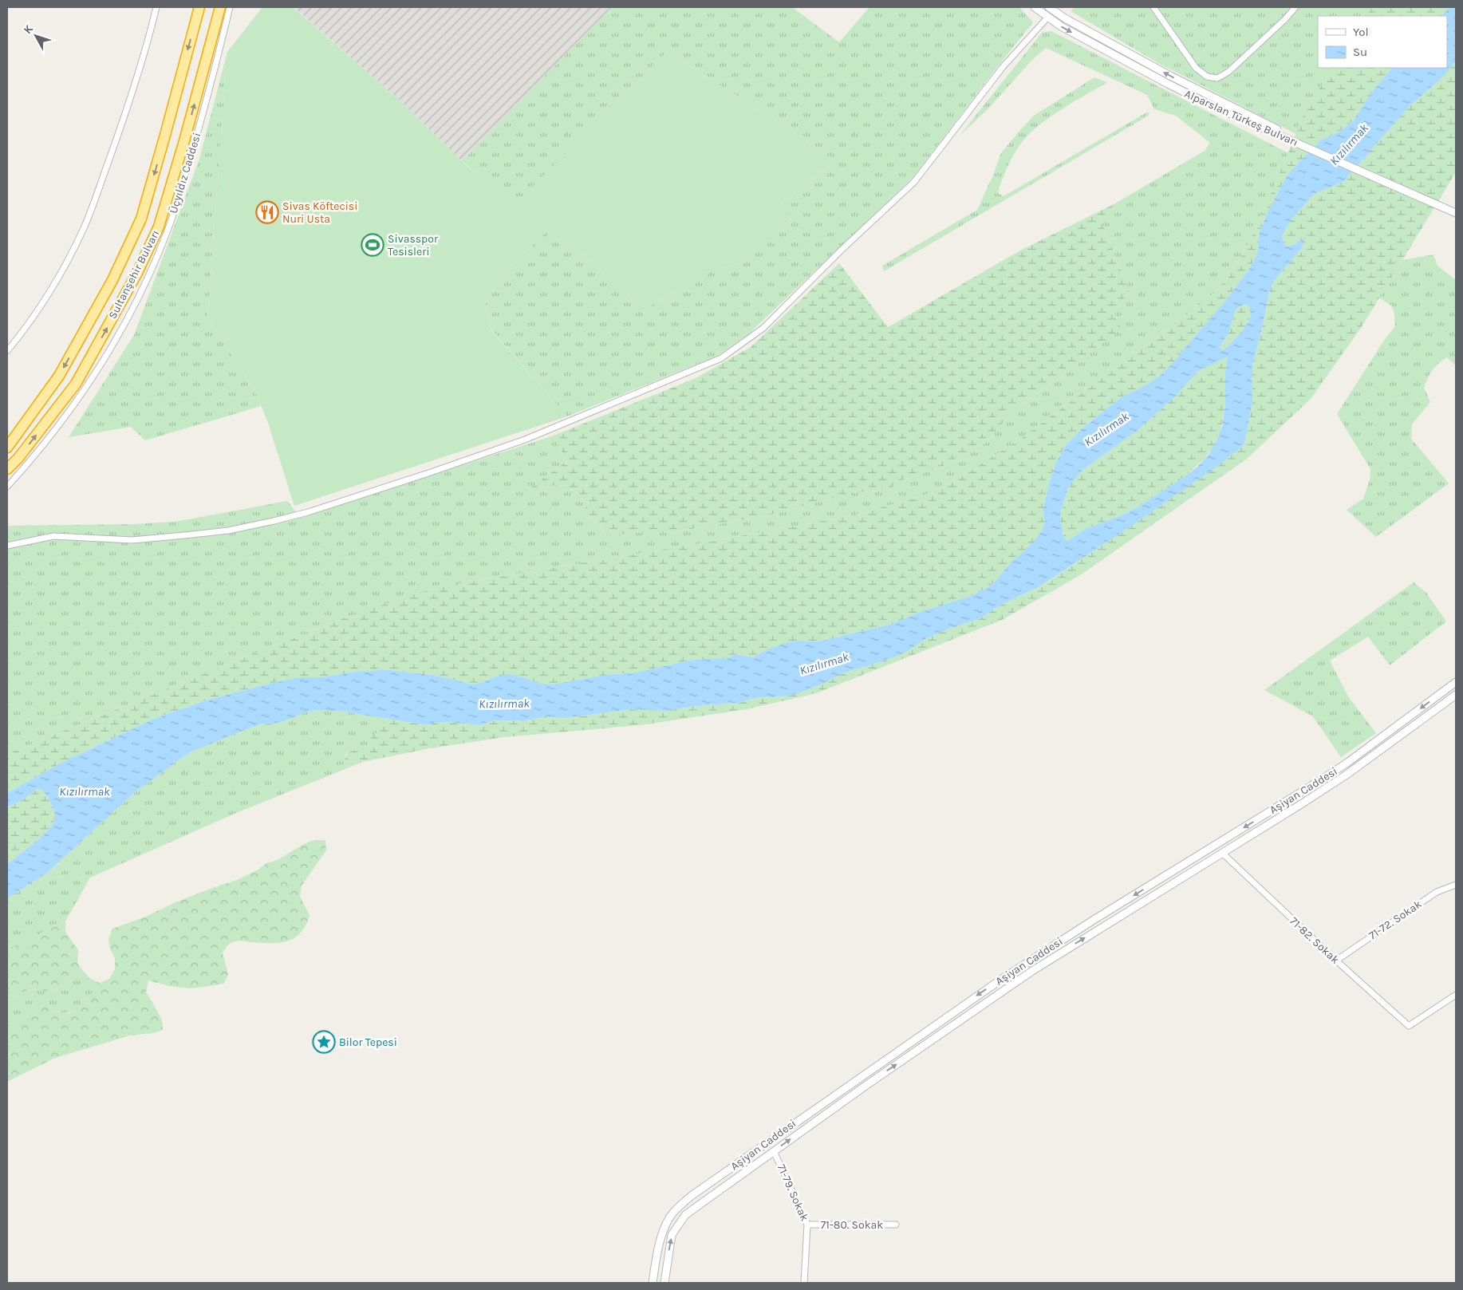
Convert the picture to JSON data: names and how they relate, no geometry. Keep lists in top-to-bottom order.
{
  "streets": {
    "highway": ["Sultanşehir Bulvarı"],
    "street": [
      "Alparslan Türkeş Bulvarı",
      "Üçyıldız Caddesi",
      "Aşiyan Caddesi",
      "71-72. Sokak",
      "71-82. Sokak",
      "71-79. Sokak",
      "71-80. Sokak"
    ]
  },
  "crossings": [
    ["Aşiyan Caddesi", "71-82. Sokak"],
    ["Aşiyan Caddesi", "71-79. Sokak"],
    ["71-72. Sokak", "71-82. Sokak"],
    ["71-79. Sokak", "71-80. Sokak"]
  ],
  "water": ["Kızılırmak"],
  "places": {
    "restaurant": ["Sivas Köftecisi Nuri Usta"],
    "sports": ["Sivasspor Tesisleri"],
    "place": ["Bilor Tepesi"]
  },
  "legend": ["Yol", "Su"],
  "north": "top left"
}
